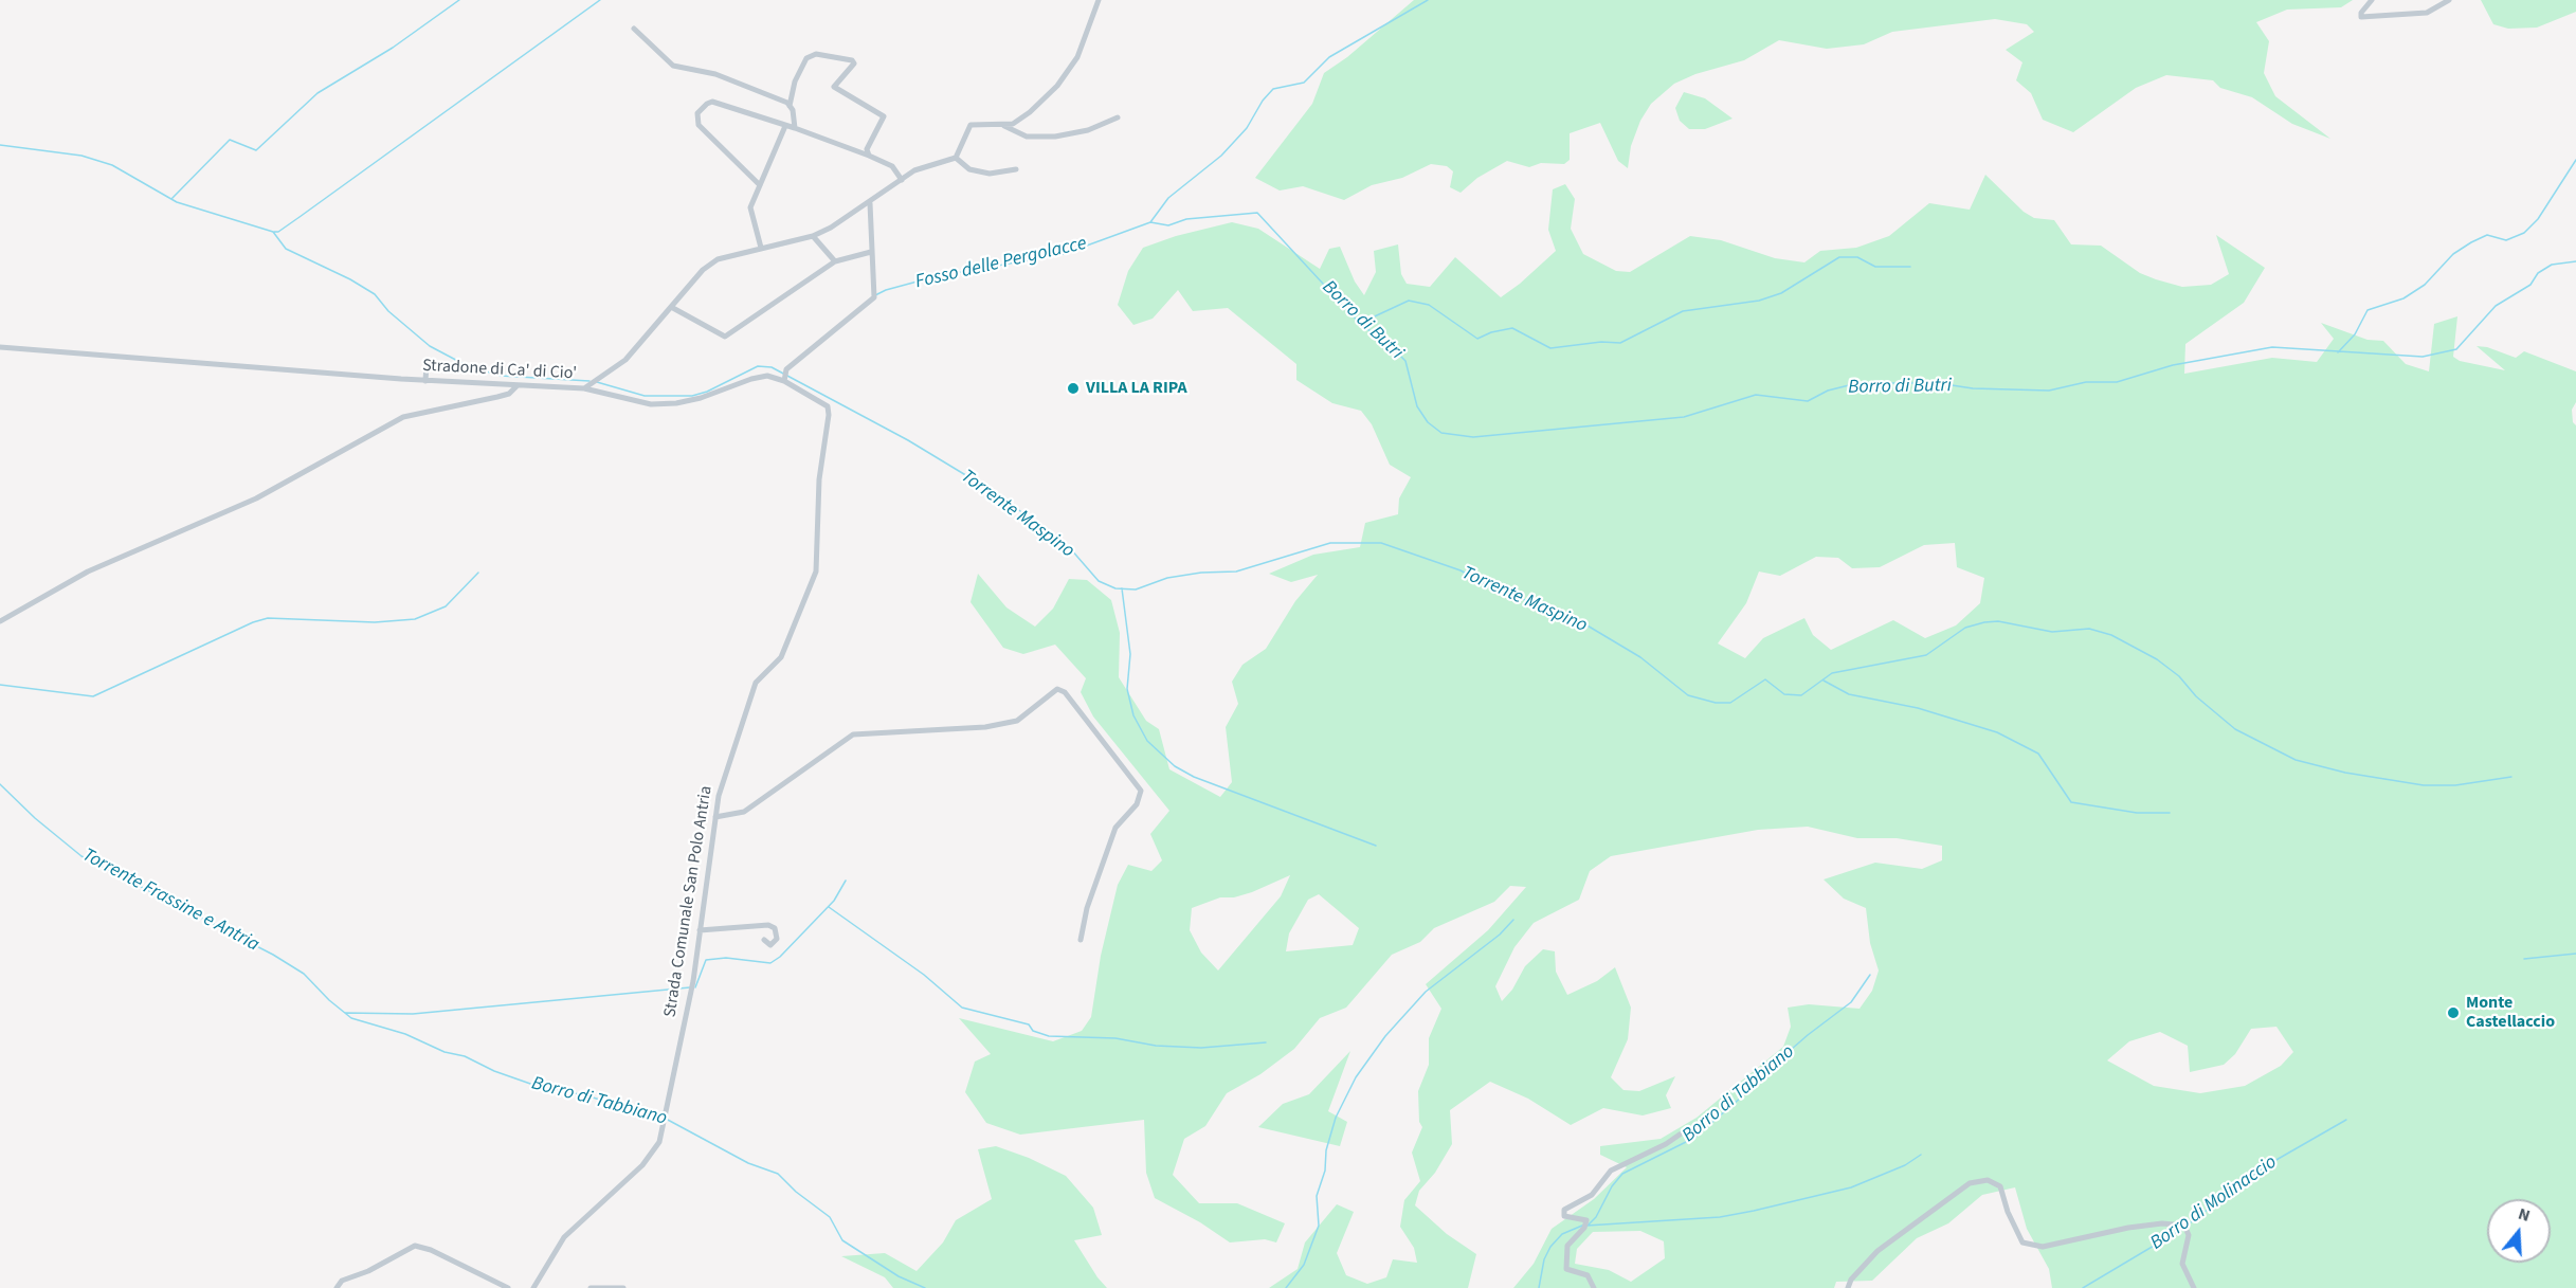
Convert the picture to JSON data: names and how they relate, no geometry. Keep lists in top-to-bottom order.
{
  "streets": {
    "street": ["Stradone di Ca' di Cio'", "Strada Comunale San Polo Antria"]
  },
  "crossings": [
    ["Stradone di Ca' di Cio'", "Strada Comunale San Polo Antria"]
  ],
  "water": [
    "Fosso delle Pergolacce",
    "Borro di Butri",
    "Torrente Maspino",
    "Torrente Frassine e Antria",
    "Borro di Tabbiano",
    "Borro di Molinaccio"
  ],
  "places": ["VILLA LA RIPA", "Monte Castellaccio"],
  "north": "top"
}
